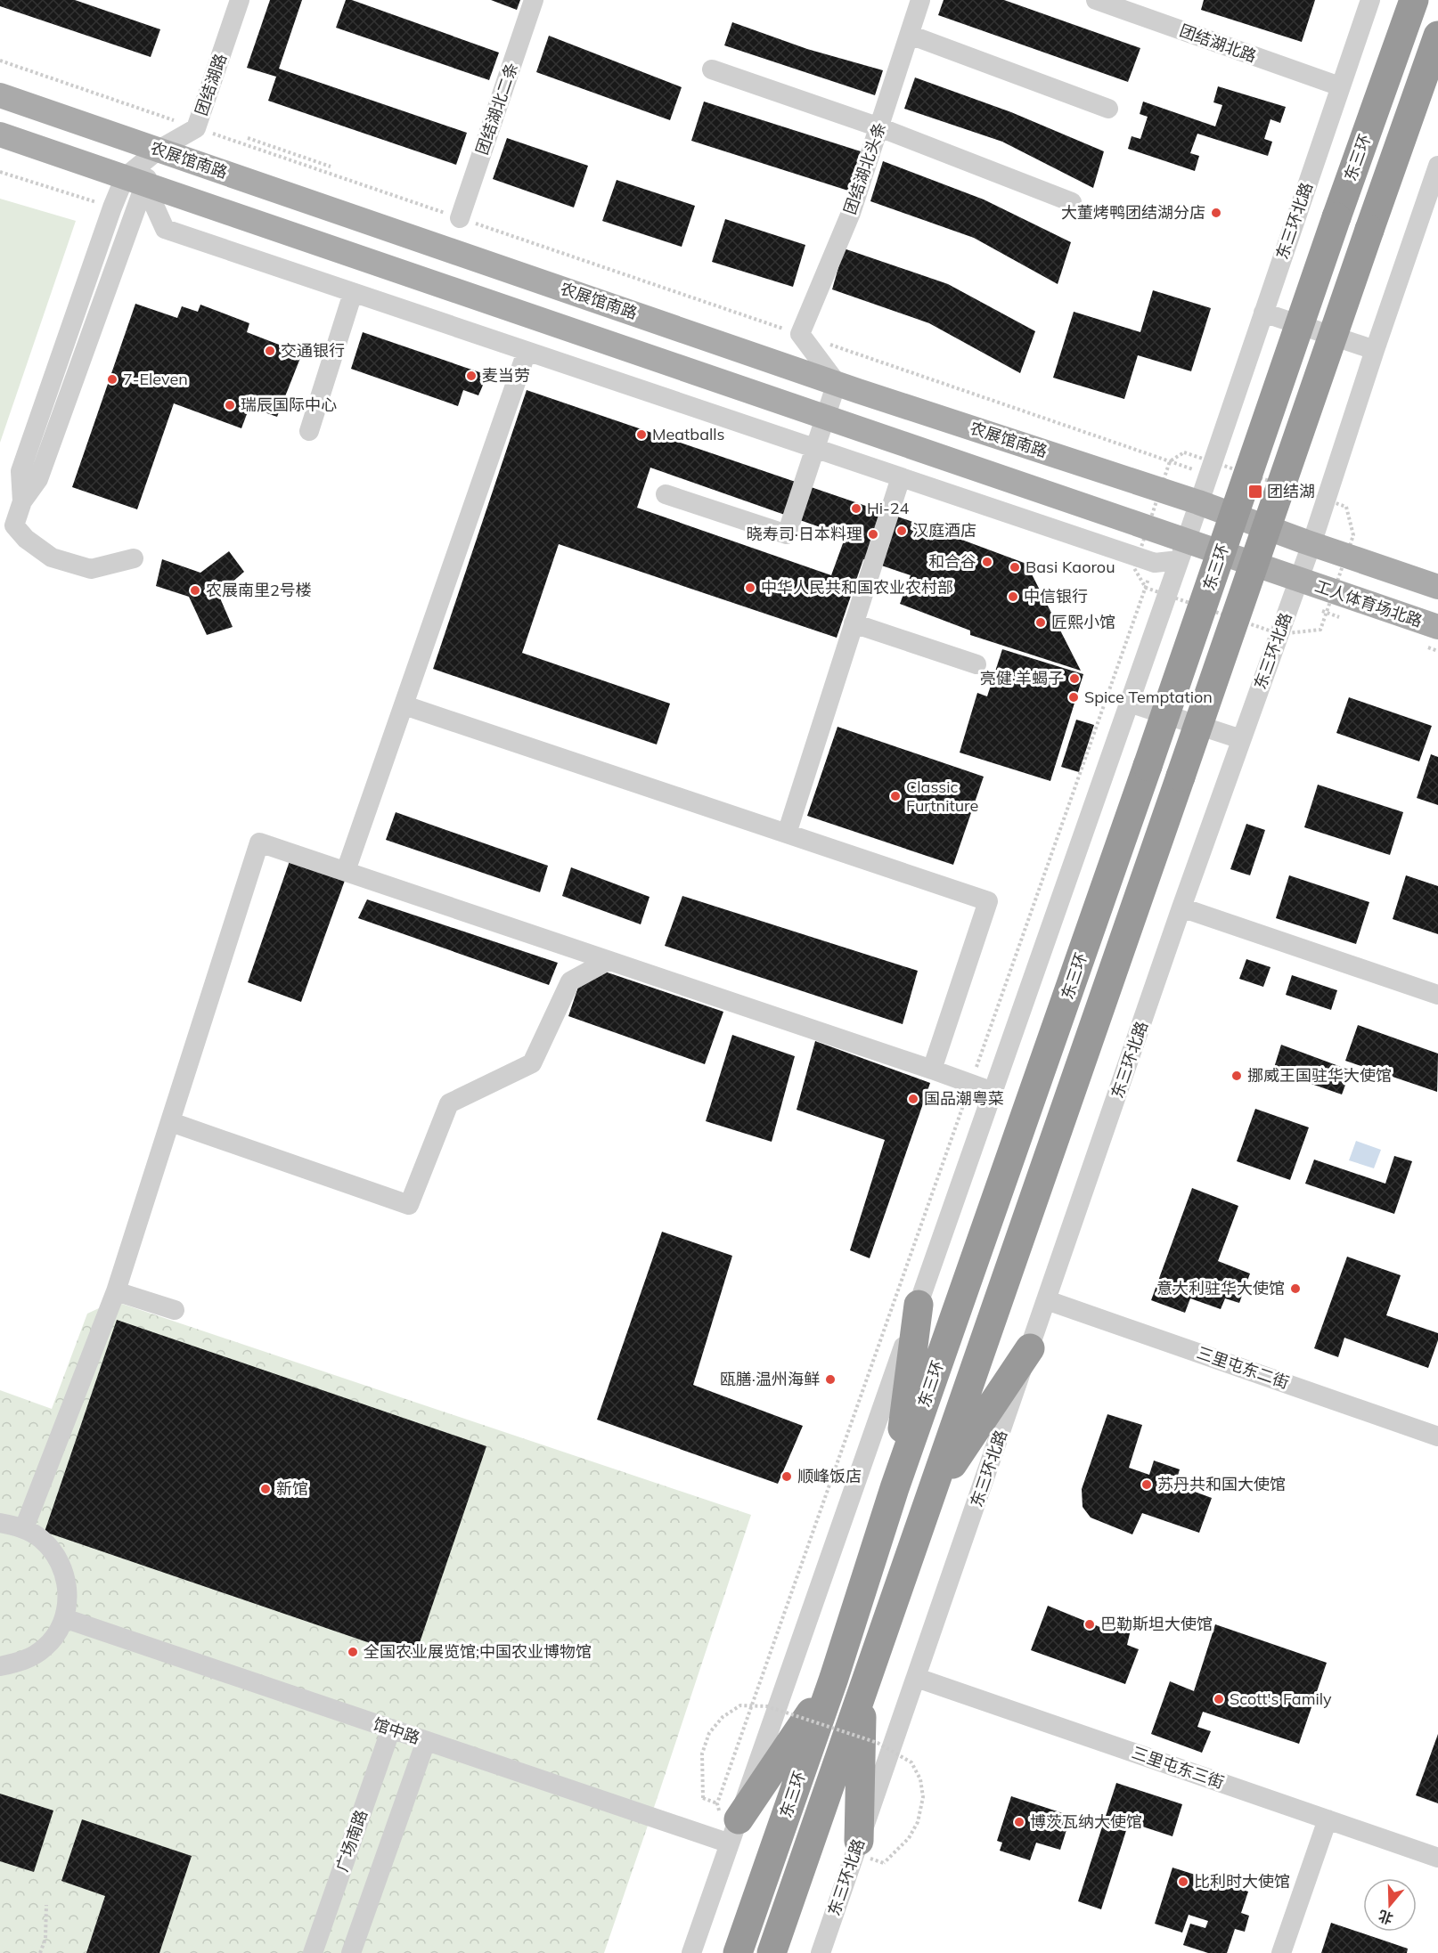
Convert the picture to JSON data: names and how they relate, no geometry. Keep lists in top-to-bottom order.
{
  "streets": {
    "highway": ["东三环"],
    "main road": ["农展馆南路", "工人体育场北路"],
    "street": [
      "团结湖北路",
      "团结湖路",
      "团结湖北二条",
      "团结湖北头条",
      "东三环北路",
      "三里屯东二街",
      "馆中路",
      "三里屯东三街",
      "广场南路"
    ]
  },
  "crossings": [
    ["团结湖北路", "东三环北路"],
    ["团结湖路", "农展馆南路"],
    ["农展馆南路", "东三环北路"],
    ["东三环北路", "工人体育场北路"],
    ["东三环北路", "三里屯东二街"],
    ["东三环北路", "三里屯东三街"],
    ["馆中路", "广场南路"]
  ],
  "places": {
    "other": [
      "大董烤鸭团结湖分店",
      "交通银行",
      "麦当劳",
      "7-Eleven",
      "瑞辰国际中心",
      "Meatballs",
      "Hi-24",
      "汉庭酒店",
      "晓寿司·日本料理",
      "和合谷",
      "Basi Kaorou",
      "中华人民共和国农业农村部",
      "农展南里2号楼",
      "中信银行",
      "匠熙小馆",
      "亮健·羊蝎子",
      "Spice Temptation",
      "Classic Furtniture",
      "挪威王国驻华大使馆",
      "国品潮粤菜",
      "意大利驻华大使馆",
      "瓯膳·温州海鲜",
      "顺峰饭店",
      "苏丹共和国大使馆",
      "新馆",
      "巴勒斯坦大使馆",
      "全国农业展览馆;中国农业博物馆",
      "Scott's Family",
      "博茨瓦纳大使馆",
      "比利时大使馆"
    ],
    "transit": ["团结湖"]
  },
  "north": "bottom"
}
